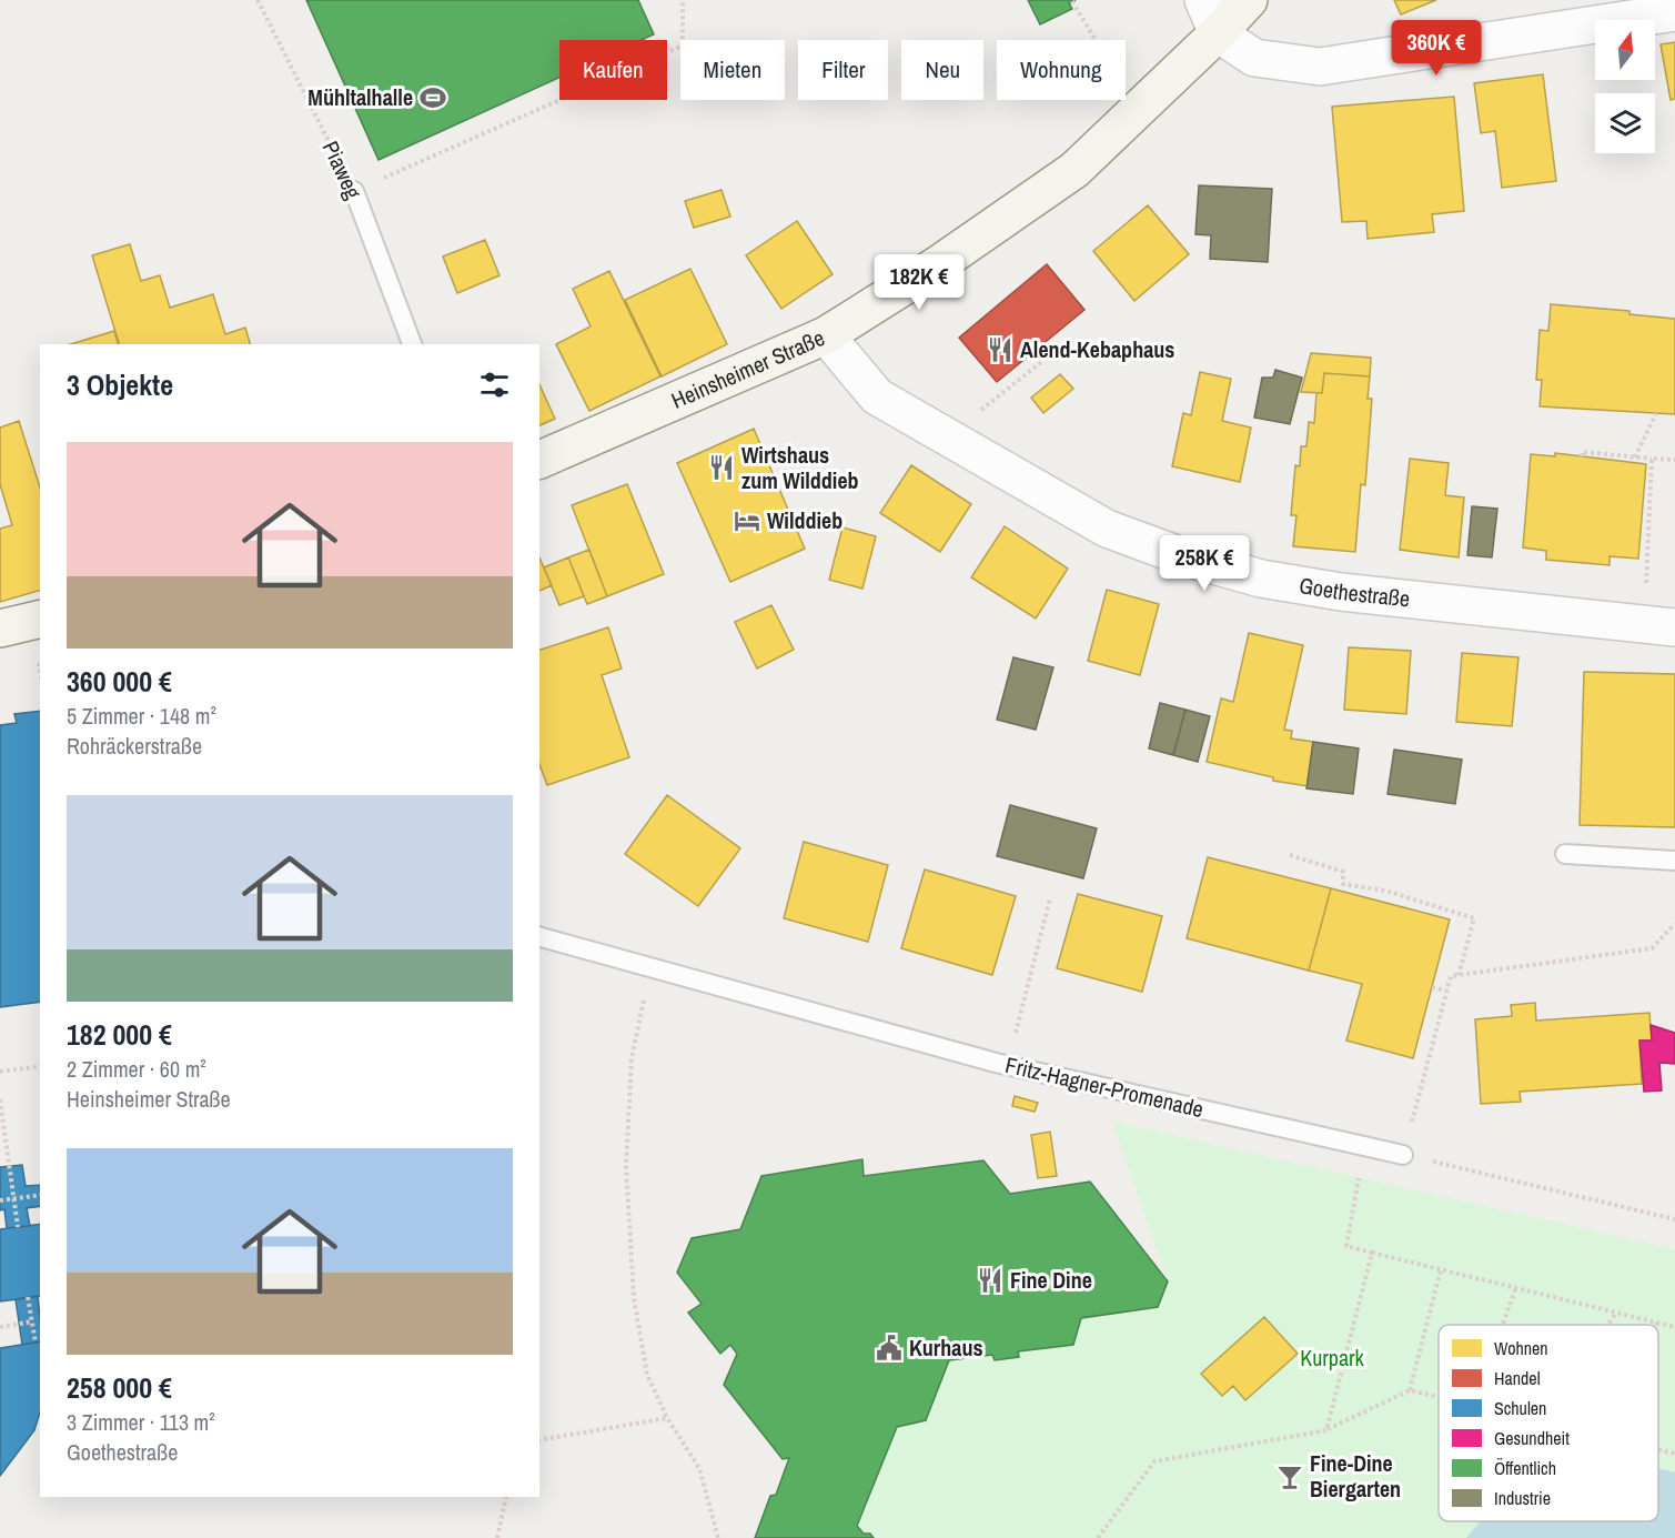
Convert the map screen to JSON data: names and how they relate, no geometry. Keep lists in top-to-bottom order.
{
  "streets": {
    "street": ["Heinsheimer Straße", "Goethestraße"],
    "lane": ["Piaweg", "Fritz-Hagner-Promenade"]
  },
  "crossings": [
    ["Heinsheimer Straße", "Goethestraße"]
  ],
  "parks": ["Kurpark"],
  "places": {
    "sports": ["Mühltalhalle"],
    "restaurant": ["Alend-Kebaphaus", "Wirtshaus zum Wilddieb", "Fine Dine"],
    "hotel": ["Wilddieb"],
    "public building": ["Kurhaus"],
    "bar": ["Fine-Dine Biergarten"]
  },
  "legend": [
    "Wohnen",
    "Handel",
    "Schulen",
    "Gesundheit",
    "Öffentlich",
    "Industrie"
  ],
  "north": "top",
  "page": {
    "price": ["360K €", "182K €", "258K €"],
    "chip": [
      "Kaufen",
      "Mieten",
      "Filter",
      "Neu",
      "Wohnung"
    ],
    "heading": "3 Objekte",
    "list": [
      {
        "name": "360 000 €",
        "note": "5 Zimmer · 148 m² · Rohräckerstraße"
      },
      {
        "name": "182 000 €",
        "note": "2 Zimmer · 60 m² · Heinsheimer Straße"
      },
      {
        "name": "258 000 €",
        "note": "3 Zimmer · 113 m² · Goethestraße"
      }
    ]
  }
}
